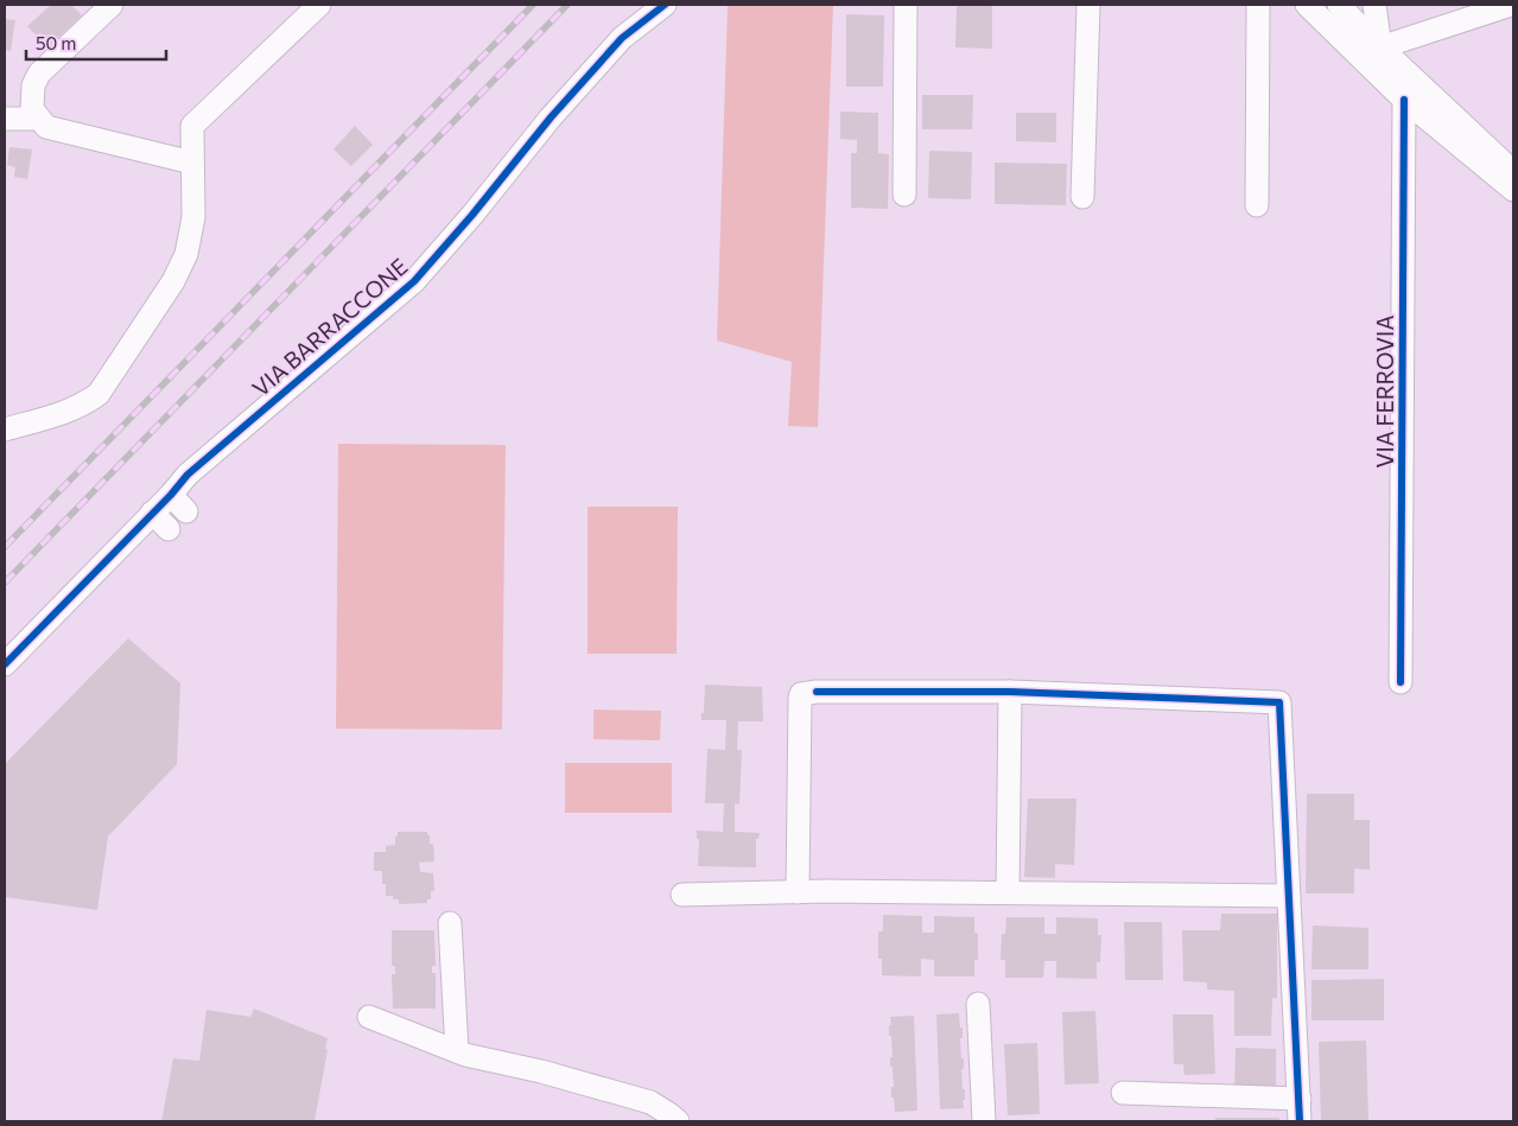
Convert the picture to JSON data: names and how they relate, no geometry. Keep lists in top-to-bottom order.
{
  "streets": {
    "street": ["VIA BARRACCONE", "VIA FERROVIA"]
  },
  "scale_bar": "50 m"
}
